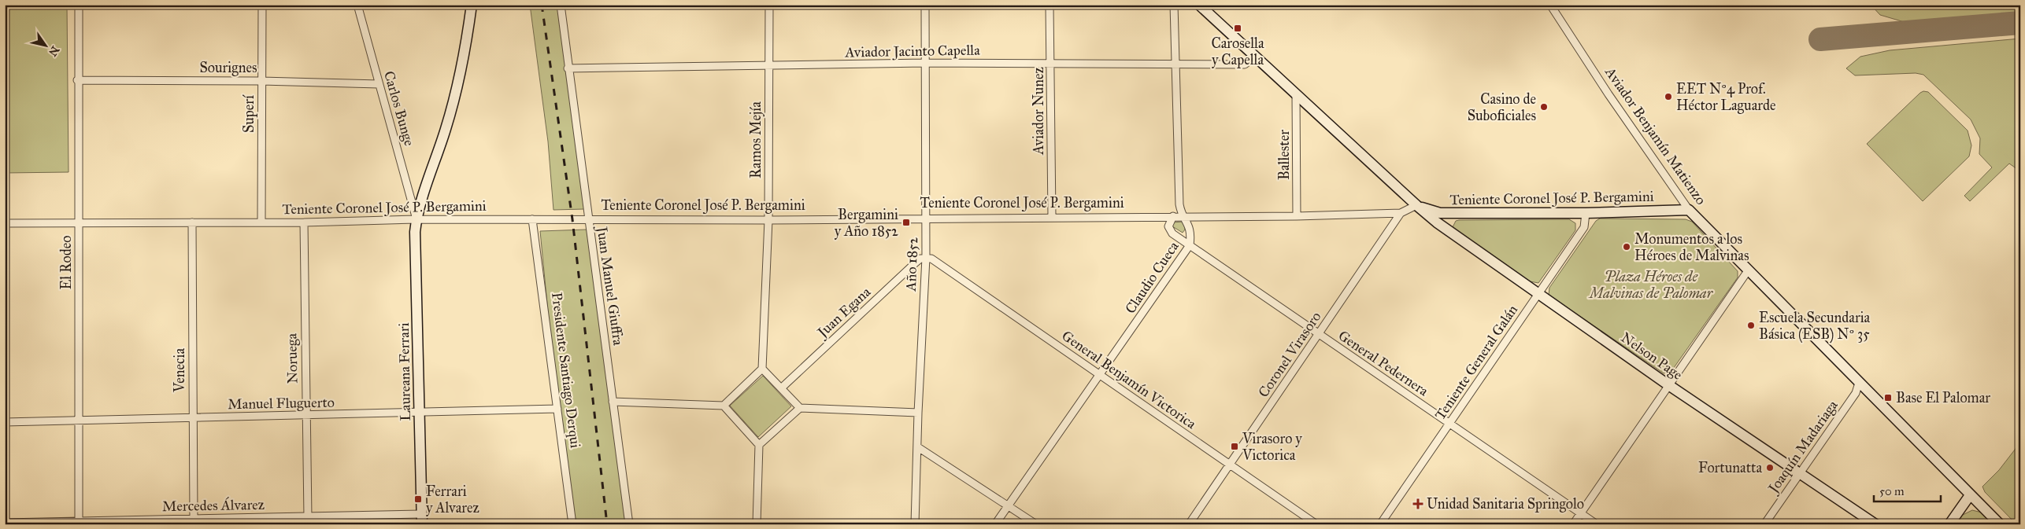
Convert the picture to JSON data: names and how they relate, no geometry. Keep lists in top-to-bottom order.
{
  "streets": {
    "street": [
      "Aviador Jacinto Capella",
      "Sourignes",
      "Carlos Bunge",
      "Aviador Nunez",
      "Superí",
      "Aviador Benjamín Matienzo",
      "Ramos Mejía",
      "Ballester",
      "Teniente Coronel José P. Bergamini",
      "El Rodeo",
      "Año 1852",
      "Claudio Cueca",
      "Juan Manuel Giuffra",
      "Juan Egana",
      "Coronel Virasoro",
      "Nelson Page",
      "Noruega",
      "Teniente General Galán",
      "General Pedernera",
      "Venecia",
      "Presidente Santiago Derqui",
      "Laureana Ferrari",
      "General Benjamín Victorica",
      "Manuel Fluguerto",
      "Joaquín Madariaga",
      "Mercedes Álvarez"
    ]
  },
  "crossings": [
    ["Aviador Jacinto Capella", "Aviador Nunez"],
    ["Aviador Jacinto Capella", "Ramos Mejía"],
    ["Aviador Jacinto Capella", "Año 1852"],
    ["Aviador Jacinto Capella", "Claudio Cueca"],
    ["Aviador Jacinto Capella", "Juan Manuel Giuffra"],
    ["Aviador Jacinto Capella", "Nelson Page"],
    ["Sourignes", "Carlos Bunge"],
    ["Sourignes", "Superí"],
    ["Sourignes", "El Rodeo"],
    ["Carlos Bunge", "Teniente Coronel José P. Bergamini"],
    ["Carlos Bunge", "Laureana Ferrari"],
    ["Aviador Nunez", "Teniente Coronel José P. Bergamini"],
    ["Superí", "Teniente Coronel José P. Bergamini"],
    ["Aviador Benjamín Matienzo", "Teniente Coronel José P. Bergamini"],
    ["Aviador Benjamín Matienzo", "Joaquín Madariaga"],
    ["Ramos Mejía", "Teniente Coronel José P. Bergamini"],
    ["Ballester", "Teniente Coronel José P. Bergamini"],
    ["Ballester", "Nelson Page"],
    ["Teniente Coronel José P. Bergamini", "El Rodeo"],
    ["Teniente Coronel José P. Bergamini", "Año 1852"],
    ["Teniente Coronel José P. Bergamini", "Claudio Cueca"],
    ["Teniente Coronel José P. Bergamini", "Juan Manuel Giuffra"],
    ["Teniente Coronel José P. Bergamini", "Coronel Virasoro"],
    ["Teniente Coronel José P. Bergamini", "Nelson Page"],
    ["Teniente Coronel José P. Bergamini", "Noruega"],
    ["Teniente Coronel José P. Bergamini", "Teniente General Galán"],
    ["Teniente Coronel José P. Bergamini", "General Pedernera"],
    ["Teniente Coronel José P. Bergamini", "Venecia"],
    ["Teniente Coronel José P. Bergamini", "Presidente Santiago Derqui"],
    ["Teniente Coronel José P. Bergamini", "Laureana Ferrari"],
    ["El Rodeo", "Manuel Fluguerto"],
    ["El Rodeo", "Mercedes Álvarez"],
    ["Año 1852", "Juan Egana"],
    ["Año 1852", "General Benjamín Victorica"],
    ["Claudio Cueca", "General Pedernera"],
    ["Claudio Cueca", "General Benjamín Victorica"],
    ["Juan Egana", "General Benjamín Victorica"],
    ["Coronel Virasoro", "Nelson Page"],
    ["Coronel Virasoro", "General Pedernera"],
    ["Coronel Virasoro", "General Benjamín Victorica"],
    ["Nelson Page", "Teniente General Galán"],
    ["Nelson Page", "Joaquín Madariaga"],
    ["Noruega", "Manuel Fluguerto"],
    ["Noruega", "Mercedes Álvarez"],
    ["Teniente General Galán", "General Pedernera"],
    ["Venecia", "Manuel Fluguerto"],
    ["Venecia", "Mercedes Álvarez"],
    ["Presidente Santiago Derqui", "Manuel Fluguerto"],
    ["Laureana Ferrari", "Manuel Fluguerto"],
    ["Laureana Ferrari", "Mercedes Álvarez"]
  ],
  "parks": ["Plaza Héroes de Malvinas de Palomar"],
  "places": {
    "transit": [
      "Carosella y Capella",
      "Bergamini y Año 1852",
      "Base El Palomar",
      "Virasoro y Victorica",
      "Ferrari y Alvarez"
    ],
    "other": [
      "EET Nº4 Prof. Héctor Laguarde",
      "Casino de Suboficiales",
      "Monumentos a los Héroes de Malvinas",
      "Escuela Secundaria Básica (ESB) Nº 35",
      "Fortunatta"
    ],
    "health": ["Unidad Sanitaria Springolo"]
  },
  "scale_bar": "50 m",
  "north": "bottom right"
}
